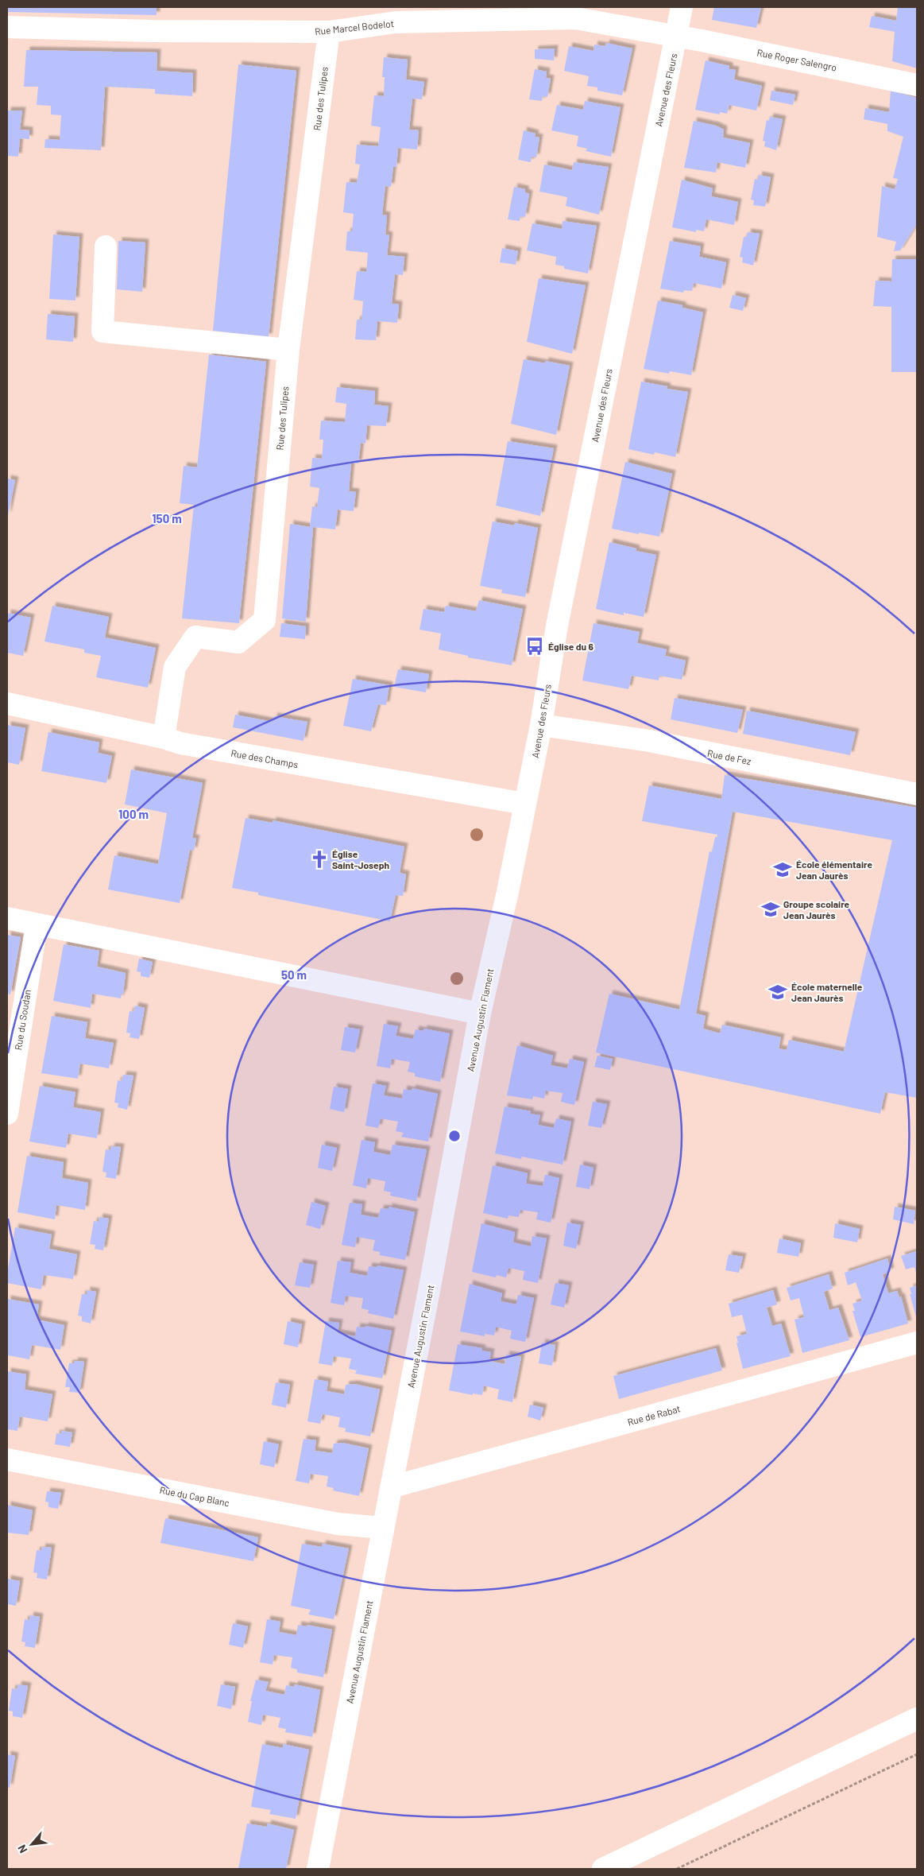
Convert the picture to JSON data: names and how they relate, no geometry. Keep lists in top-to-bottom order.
{
  "streets": {
    "street": [
      "Rue Marcel Bodelot",
      "Rue Roger Salengro",
      "Avenue des Fleurs",
      "Rue des Tulipes",
      "Rue de Fez",
      "Rue des Champs",
      "Rue du Soudan",
      "Avenue Augustin Flament",
      "Rue de Rabat",
      "Rue du Cap Blanc"
    ]
  },
  "crossings": [
    ["Rue Marcel Bodelot", "Rue Roger Salengro"],
    ["Rue Marcel Bodelot", "Avenue des Fleurs"],
    ["Rue Marcel Bodelot", "Rue des Tulipes"],
    ["Rue Roger Salengro", "Avenue des Fleurs"],
    ["Avenue des Fleurs", "Rue de Fez"],
    ["Avenue des Fleurs", "Rue des Champs"],
    ["Avenue des Fleurs", "Avenue Augustin Flament"],
    ["Rue des Tulipes", "Rue des Champs"],
    ["Rue des Champs", "Avenue Augustin Flament"],
    ["Avenue Augustin Flament", "Rue de Rabat"],
    ["Avenue Augustin Flament", "Rue du Cap Blanc"]
  ],
  "places": {
    "bus stop": ["Église du 6"],
    "church": ["Église Saint-Joseph"],
    "school or university": ["École élémentaire Jean Jaurès", "Groupe scolaire Jean Jaurès", "École maternelle Jean Jaurès"]
  },
  "north": "bottom left",
  "rings": ["150 m", "100 m", "50 m"]
}
